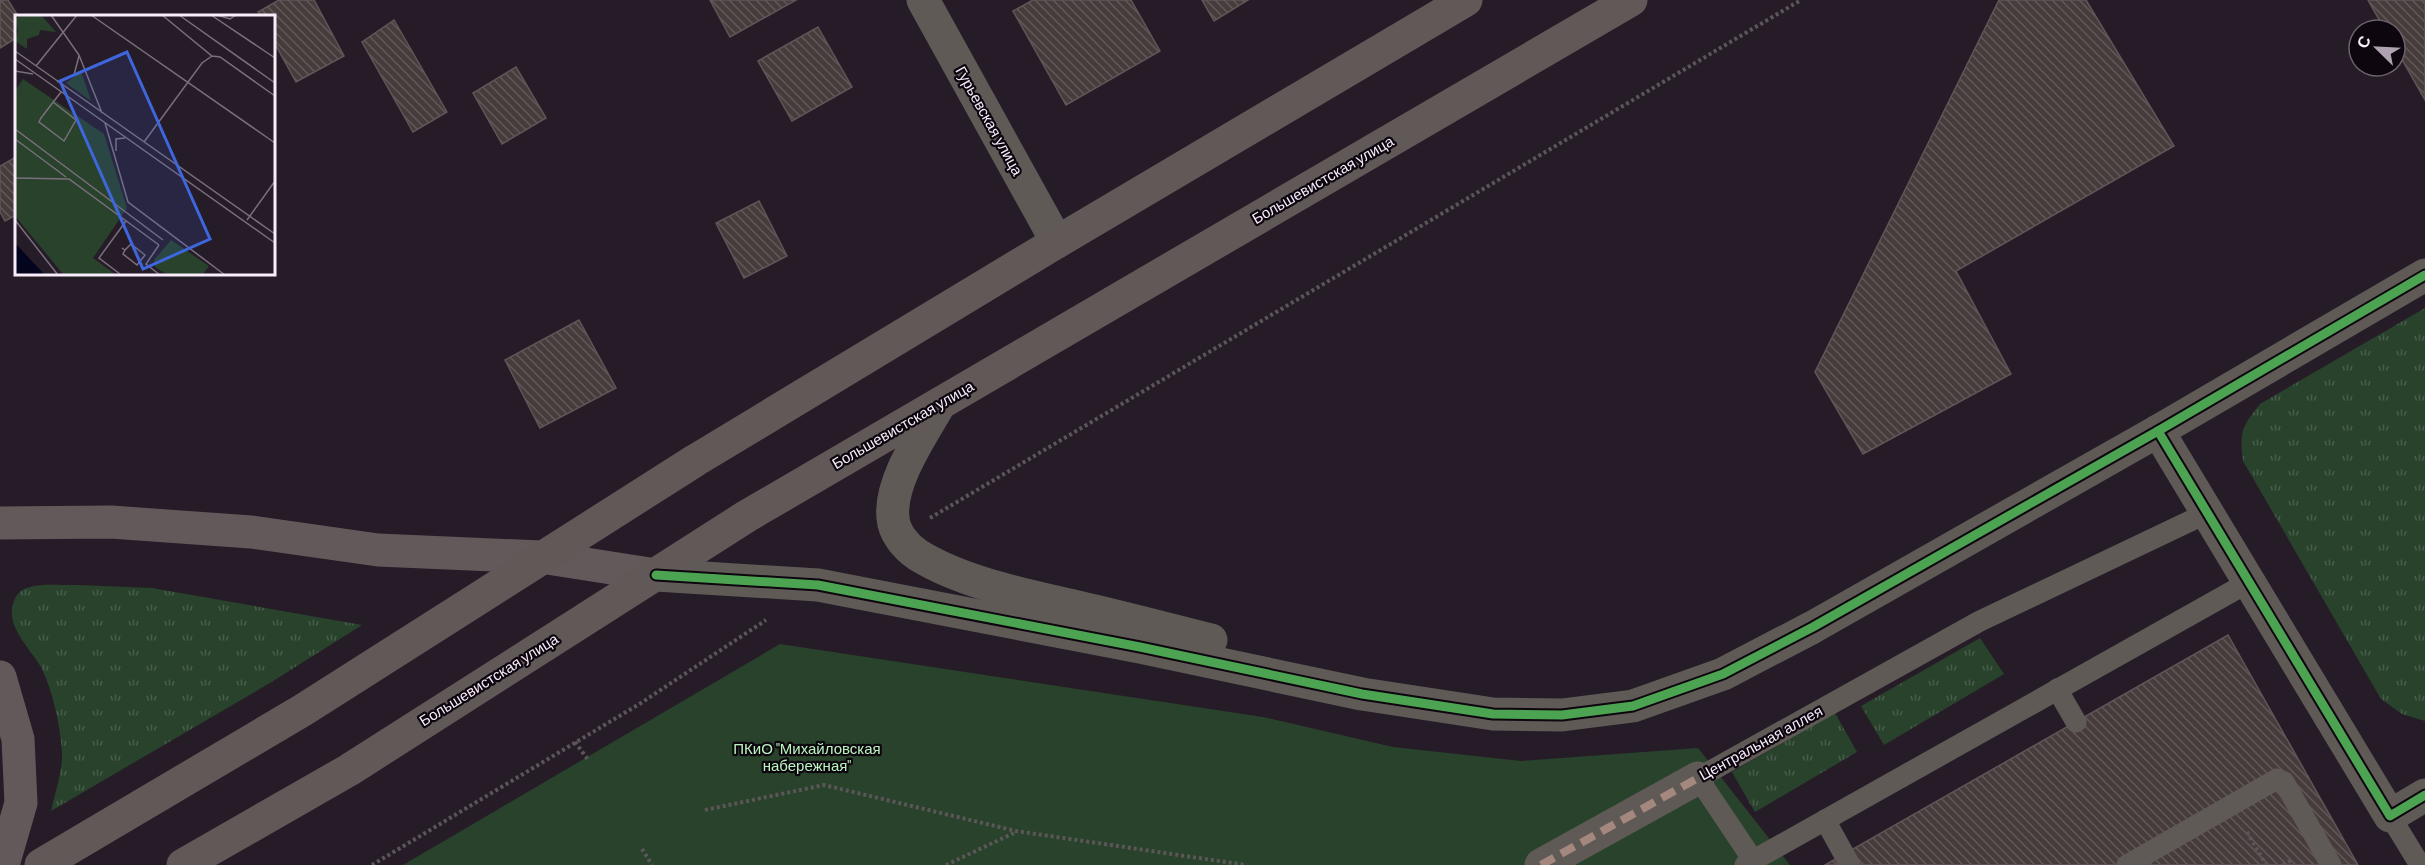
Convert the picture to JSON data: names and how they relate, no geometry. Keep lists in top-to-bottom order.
{
  "streets": {
    "highway": ["Большевистская улица"],
    "street": ["Гурьевская улица", "Центральная аллея"]
  },
  "parks": ["ПКиО \"Михайловская набережная\""],
  "north": "top left"
}
